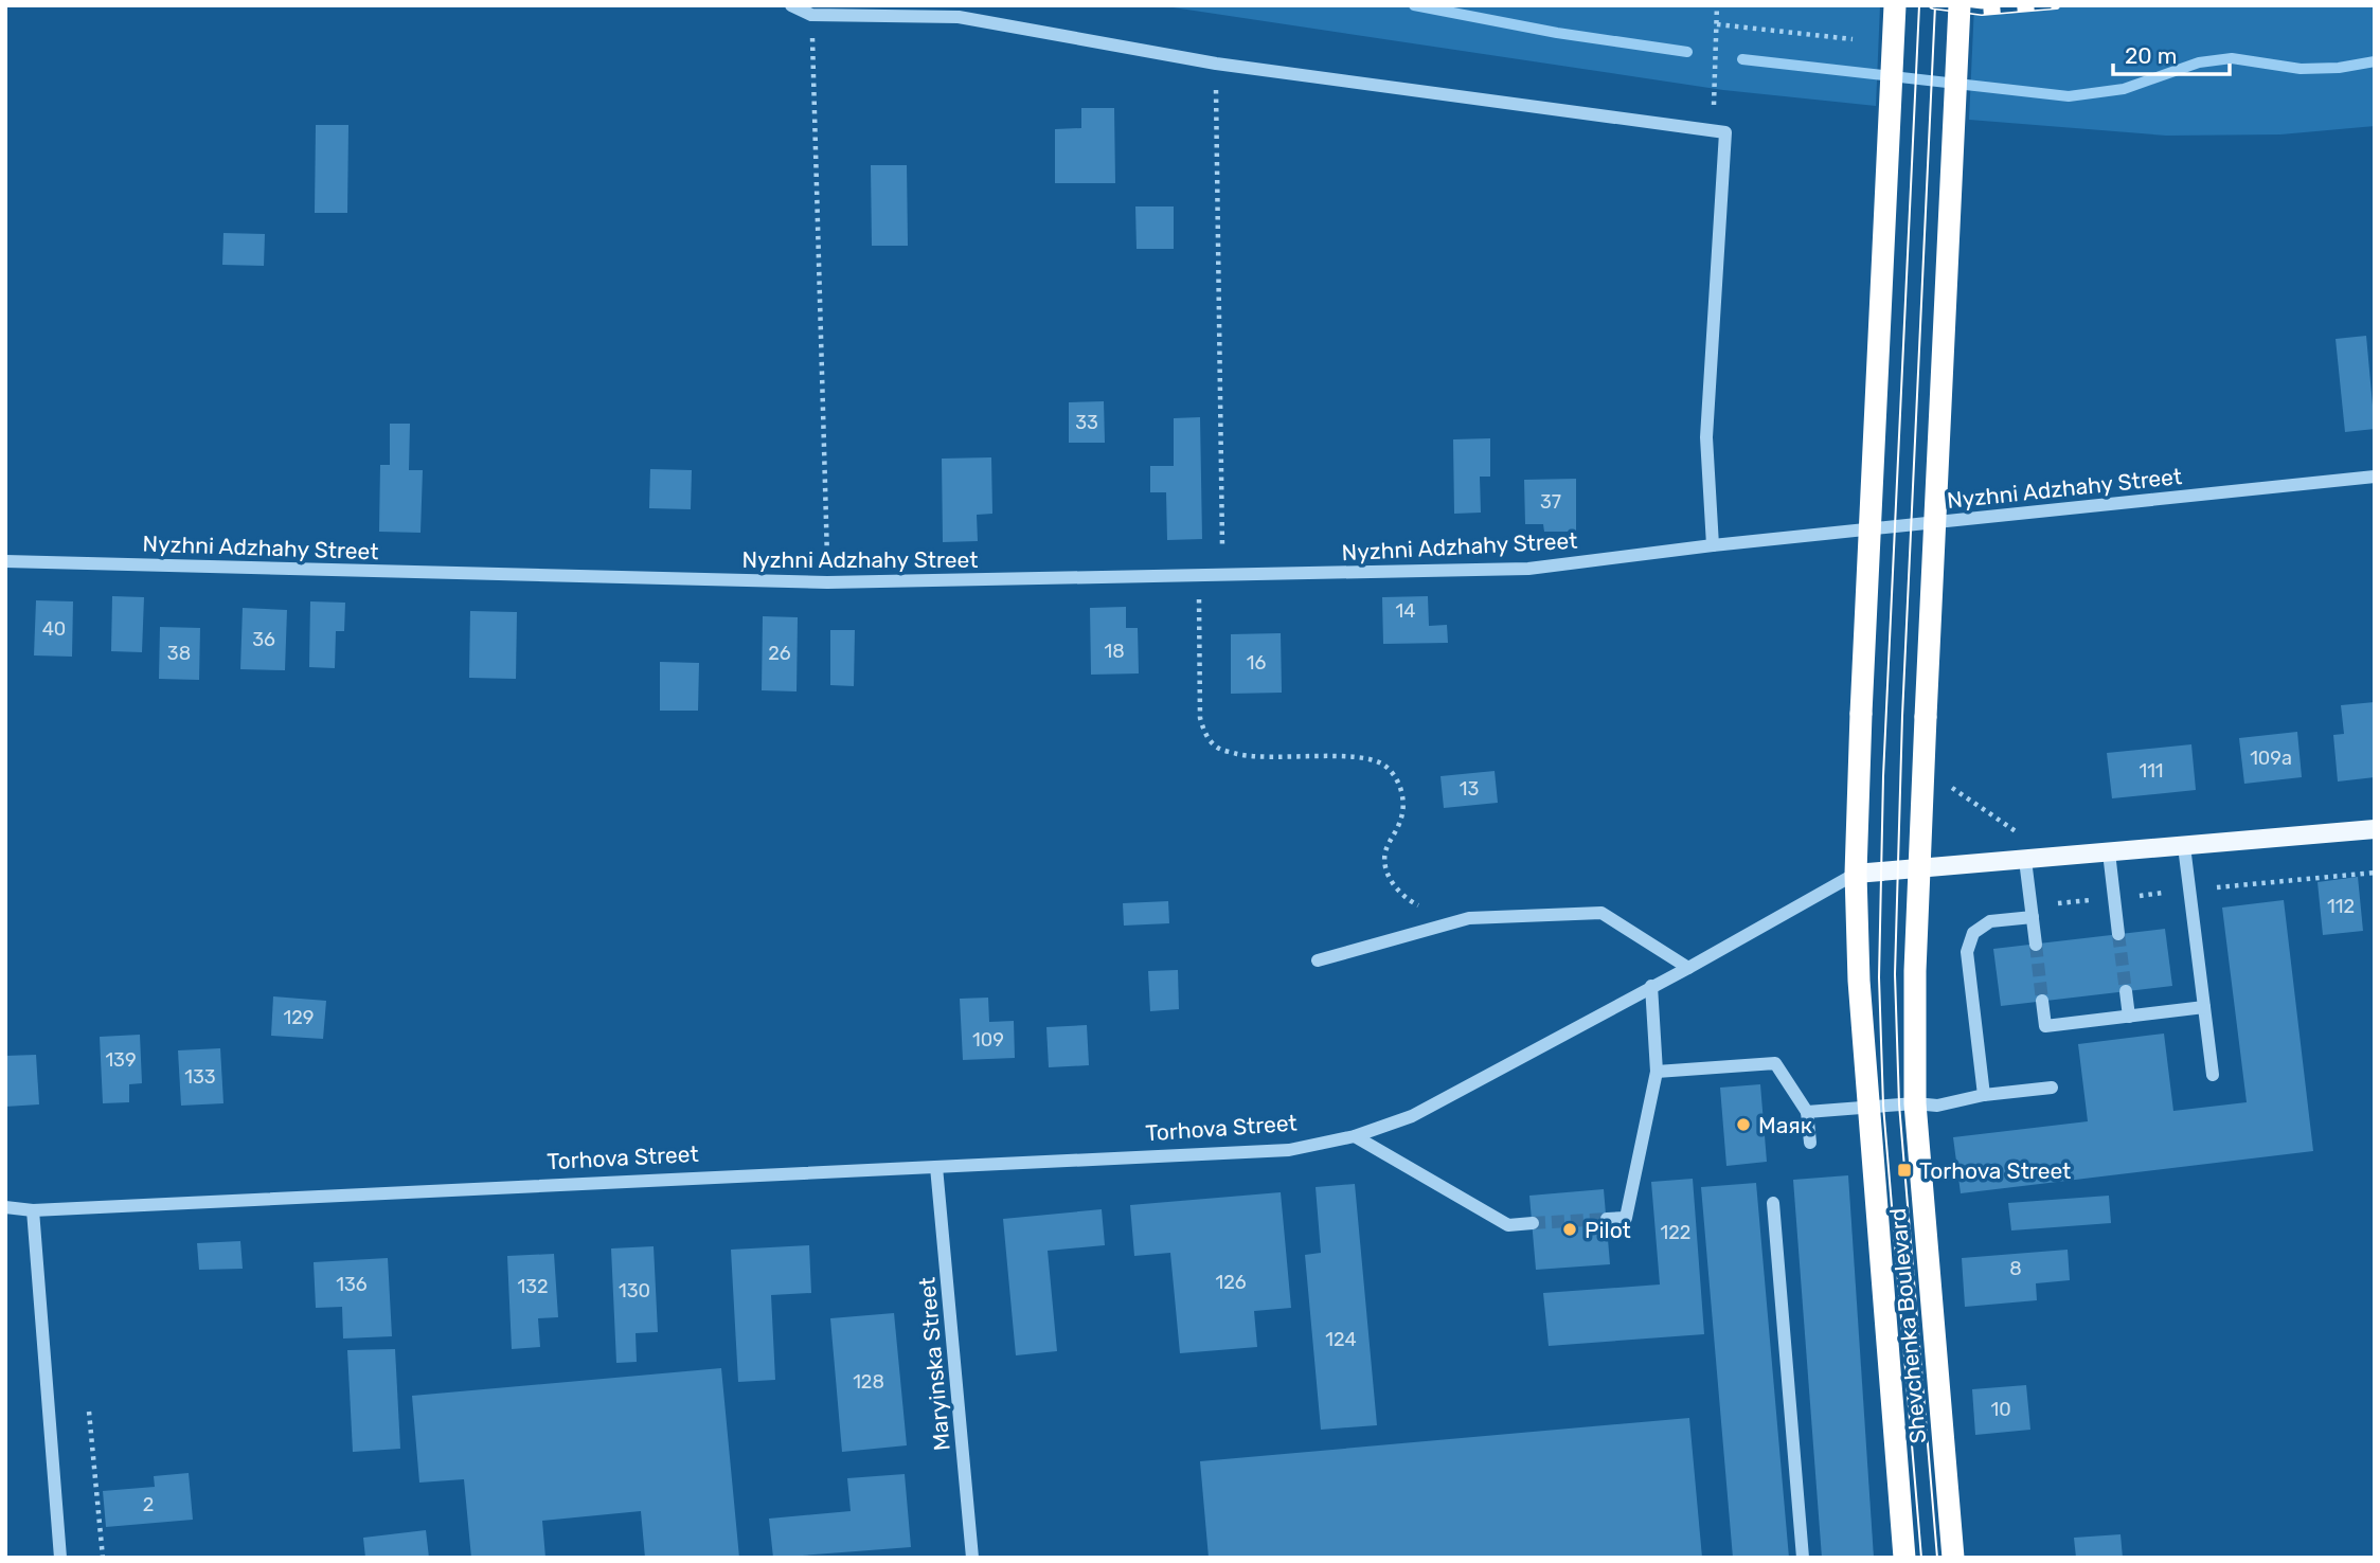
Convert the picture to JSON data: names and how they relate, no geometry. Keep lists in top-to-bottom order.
{
  "streets": {
    "highway": ["Shevchenka Boulevard"],
    "main road": ["Torhova Street"],
    "street": ["Nyzhni Adzhahy Street", "Maryinska Street"]
  },
  "crossings": [
    ["Torhova Street", "Shevchenka Boulevard"],
    ["Torhova Street", "Maryinska Street"]
  ],
  "places": {
    "other": ["Маяк", "Pilot"],
    "transit": ["Torhova Street"]
  },
  "house_numbers": [
    "33",
    "37",
    "14",
    "40",
    "36",
    "18",
    "38",
    "26",
    "16",
    "109а",
    "111",
    "13",
    "112",
    "129",
    "109",
    "139",
    "133",
    "122",
    "8",
    "126",
    "136",
    "132",
    "130",
    "124",
    "128",
    "10",
    "2"
  ],
  "scale_bar": "20 m"
}
